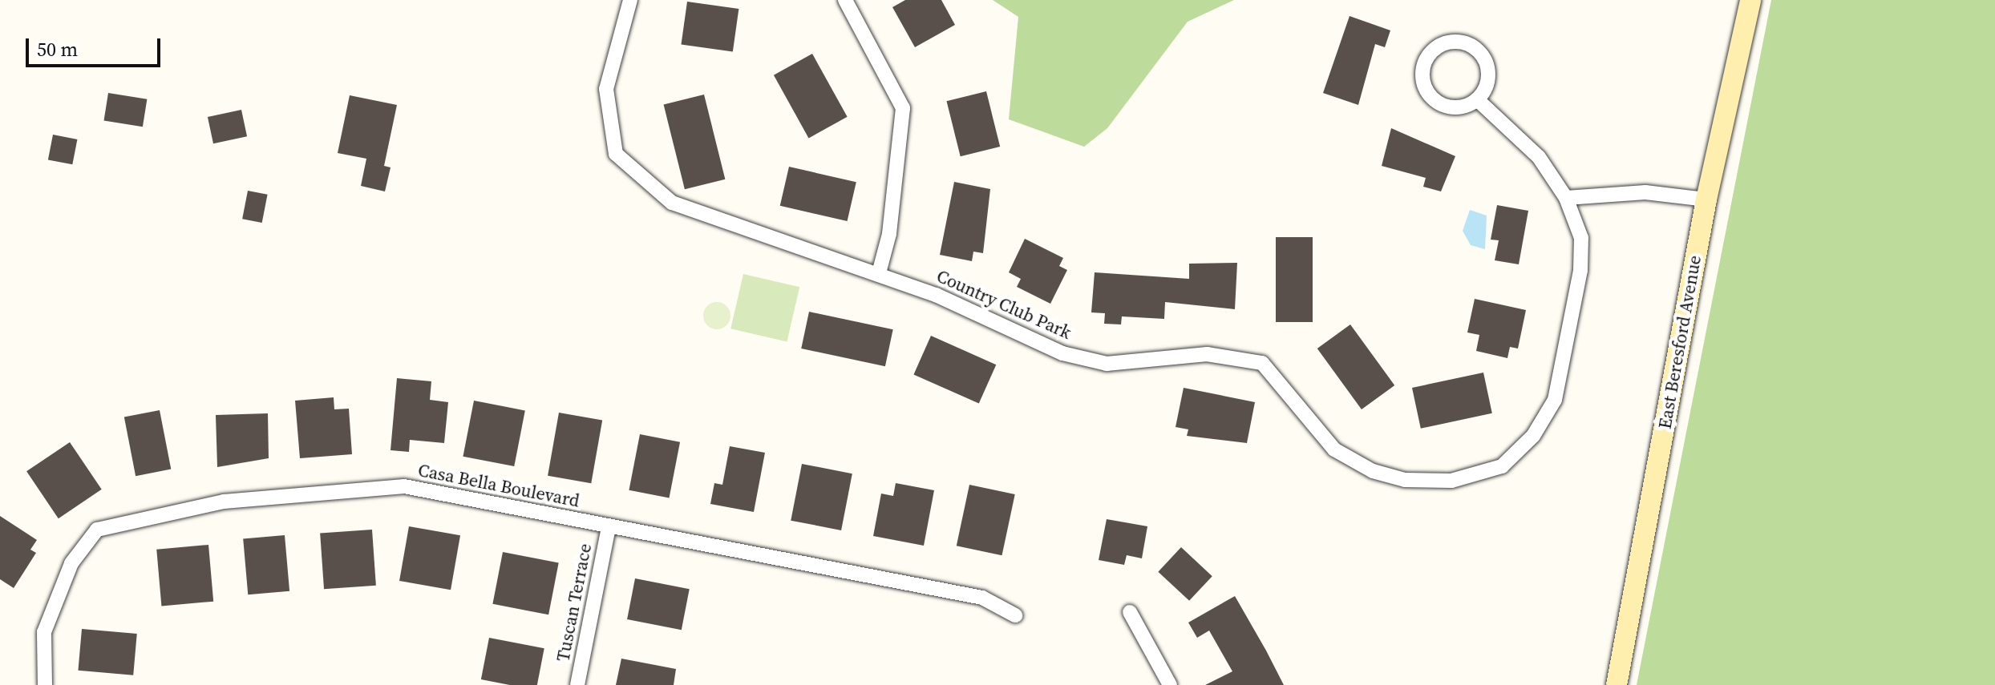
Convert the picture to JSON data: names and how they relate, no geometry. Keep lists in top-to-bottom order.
{
  "streets": {
    "street": [
      "Country Club Park",
      "East Beresford Avenue",
      "Casa Bella Boulevard",
      "Tuscan Terrace"
    ]
  },
  "crossings": [
    ["Casa Bella Boulevard", "Tuscan Terrace"]
  ],
  "scale_bar": "50 m"
}
